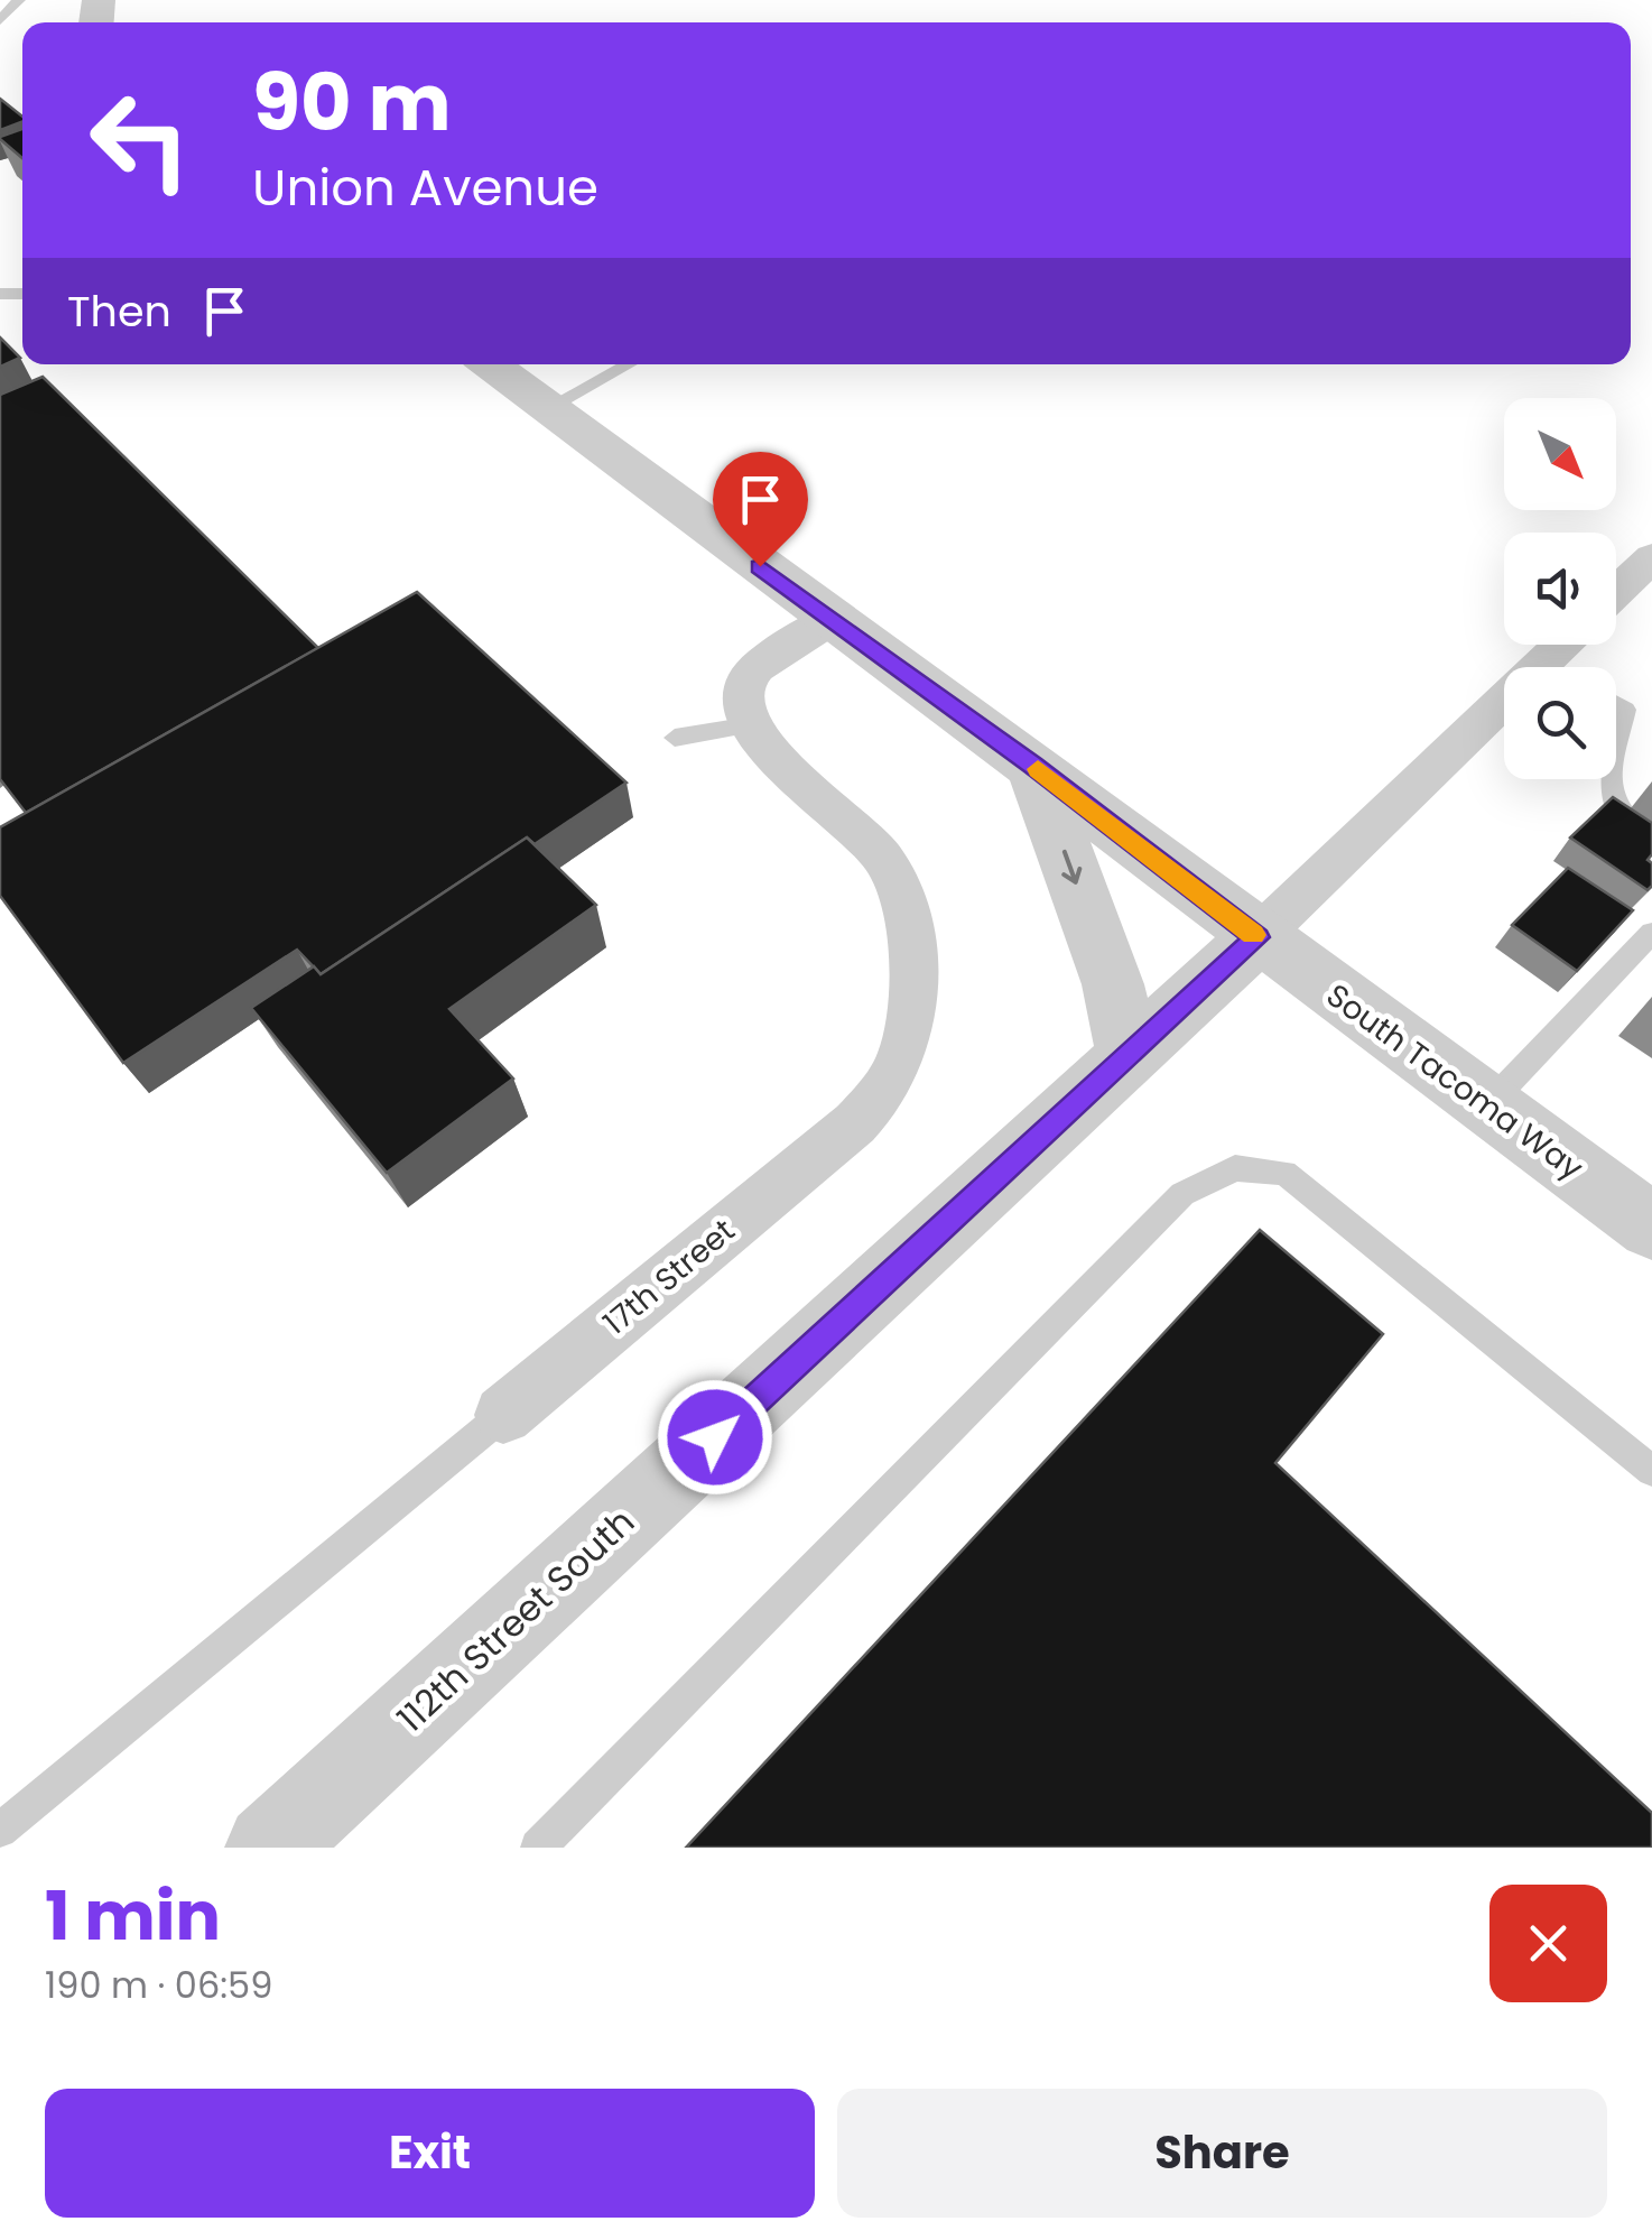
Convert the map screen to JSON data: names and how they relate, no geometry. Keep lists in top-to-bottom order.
{
  "streets": {
    "street": ["South Tacoma Way", "17th Street", "112th Street South"]
  },
  "crossings": [
    ["South Tacoma Way", "112th Street South"]
  ],
  "north": "bottom right",
  "page": {
    "turn": ["90 m", "Union Avenue"],
    "then": "Then",
    "heading": ["1 min", "190 m · 06:59"],
    "buttons": ["Exit", "Share"]
  }
}
